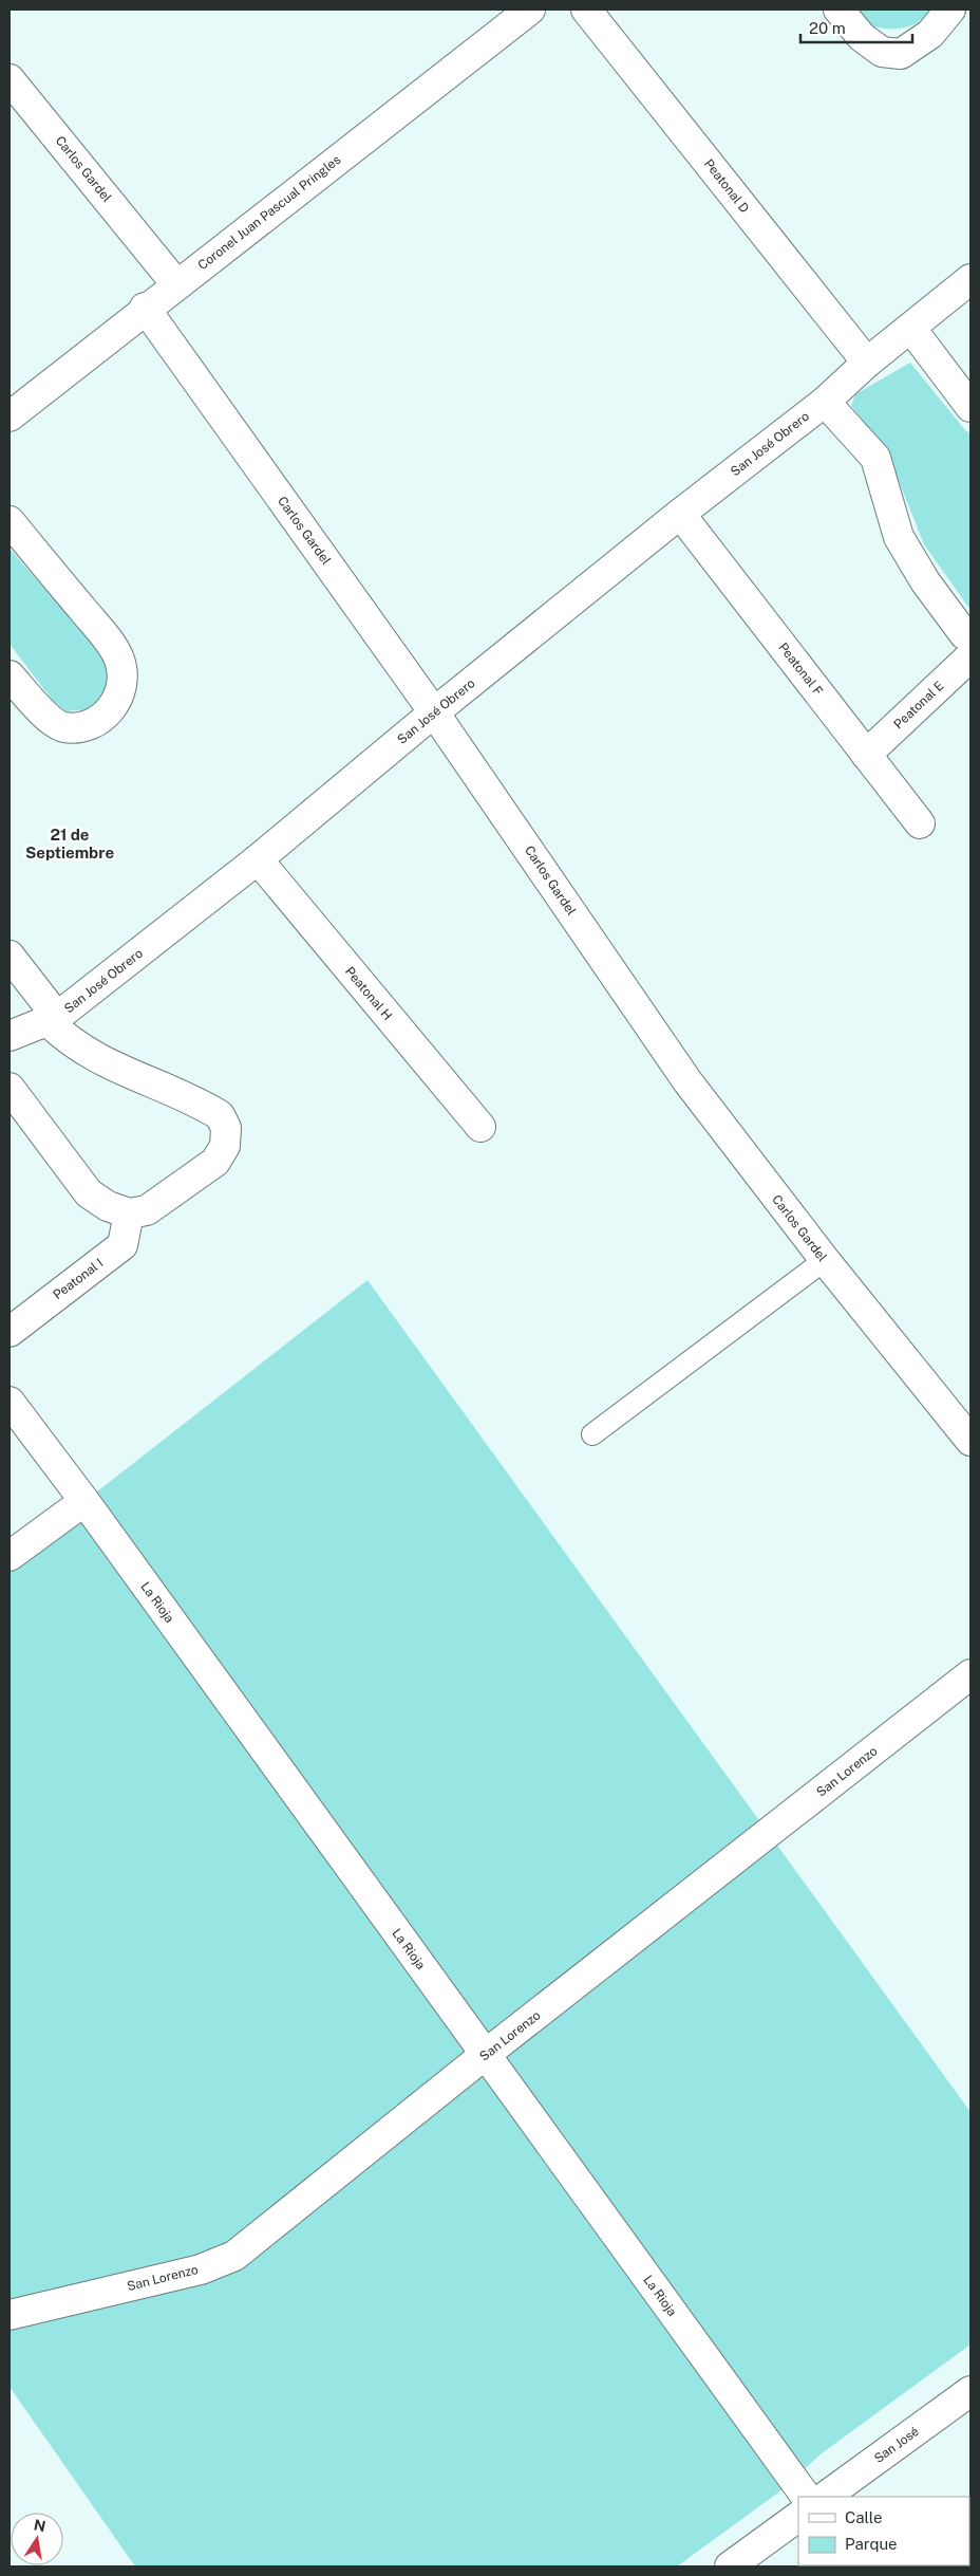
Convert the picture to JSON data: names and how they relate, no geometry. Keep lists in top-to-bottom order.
{
  "streets": {
    "street": [
      "Carlos Gardel",
      "Peatonal D",
      "Coronel Juan Pascual Pringles",
      "San José Obrero",
      "Peatonal F",
      "Peatonal E",
      "Peatonal H",
      "Peatonal I",
      "La Rioja",
      "San Lorenzo",
      "San José"
    ]
  },
  "crossings": [
    ["Carlos Gardel", "Coronel Juan Pascual Pringles"],
    ["Carlos Gardel", "San José Obrero"],
    ["Peatonal D", "San José Obrero"],
    ["San José Obrero", "Peatonal F"],
    ["San José Obrero", "Peatonal H"],
    ["Peatonal F", "Peatonal E"],
    ["La Rioja", "San Lorenzo"]
  ],
  "districts": ["21 de Septiembre"],
  "legend": ["Calle", "Parque"],
  "scale_bar": "20 m",
  "north": "top"
}
